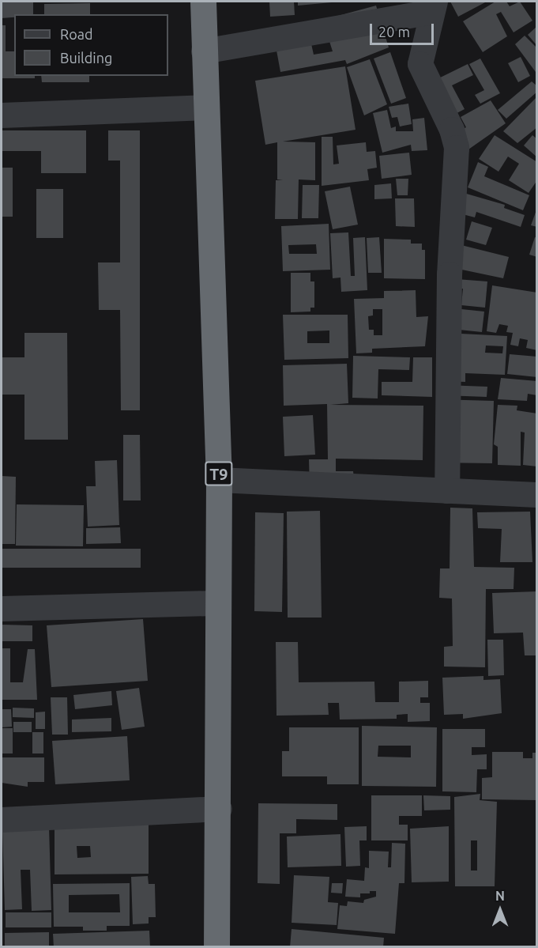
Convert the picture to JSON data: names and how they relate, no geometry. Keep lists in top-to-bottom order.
{
  "streets": {
    "highway": ["T9"]
  },
  "legend": ["Road", "Building"],
  "scale_bar": "20 m",
  "north": "top"
}
